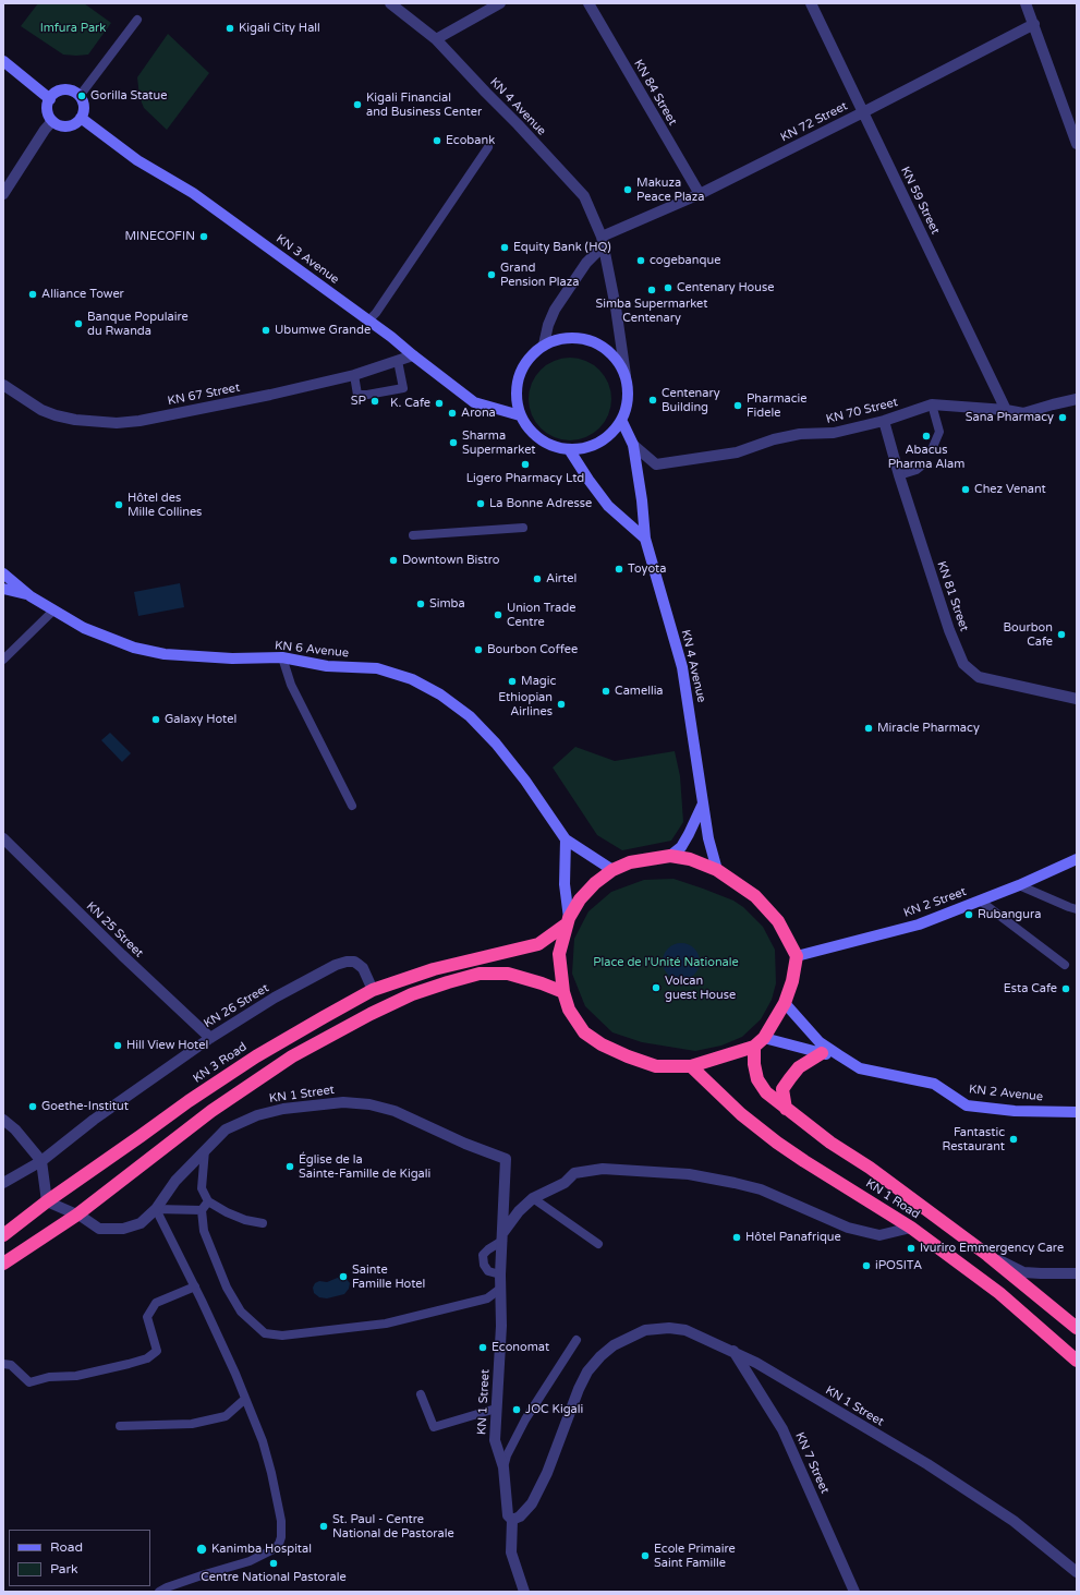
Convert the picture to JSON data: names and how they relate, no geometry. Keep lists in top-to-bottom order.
{
  "streets": {
    "highway": ["KN 3 Road", "KN 1 Road"],
    "main road": [
      "KN 4 Avenue",
      "KN 3 Avenue",
      "KN 6 Avenue",
      "KN 2 Street",
      "KN 2 Avenue"
    ],
    "street": [
      "KN 84 Street",
      "KN 72 Street",
      "KN 59 Street",
      "KN 67 Street",
      "KN 70 Street",
      "KN 81 Street",
      "KN 25 Street",
      "KN 26 Street",
      "KN 1 Street",
      "KN 7 Street"
    ]
  },
  "crossings": [
    ["KN 84 Street", "KN 72 Street"],
    ["KN 4 Avenue", "KN 72 Street"],
    ["KN 4 Avenue", "KN 3 Avenue"],
    ["KN 4 Avenue", "KN 70 Street"],
    ["KN 72 Street", "KN 59 Street"],
    ["KN 59 Street", "KN 70 Street"],
    ["KN 3 Avenue", "KN 67 Street"],
    ["KN 70 Street", "KN 81 Street"],
    ["KN 25 Street", "KN 26 Street"],
    ["KN 26 Street", "KN 3 Road"],
    ["KN 3 Road", "KN 1 Street"],
    ["KN 2 Avenue", "KN 1 Road"],
    ["KN 1 Street", "KN 7 Street"]
  ],
  "parks": ["Imfura Park", "Place de l'Unité Nationale"],
  "places": [
    "Kigali City Hall",
    "Gorilla Statue",
    "Kigali Financial and Business Center",
    "Ecobank",
    "Makuza Peace Plaza",
    "MINECOFIN",
    "Equity Bank (HQ)",
    "cogebanque",
    "Grand Pension Plaza",
    "Centenary House",
    "Simba Supermarket Centenary",
    "Alliance Tower",
    "Banque Populaire du Rwanda",
    "Ubumwe Grande",
    "Centenary Building",
    "SP",
    "K. Cafe",
    "Pharmacie Fidele",
    "Arona",
    "Sana Pharmacy",
    "Abacus Pharma Alam",
    "Sharma Supermarket",
    "Ligero Pharmacy Ltd",
    "Chez Venant",
    "La Bonne Adresse",
    "Hôtel des Mille Collines",
    "Downtown Bistro",
    "Toyota",
    "Airtel",
    "Simba",
    "Union Trade Centre",
    "Bourbon Cafe",
    "Bourbon Coffee",
    "Magic",
    "Camellia",
    "Ethiopian Airlines",
    "Galaxy Hotel",
    "Miracle Pharmacy",
    "Rubangura",
    "Volcan guest House",
    "Esta Cafe",
    "Hill View Hotel",
    "Goethe-Institut",
    "Fantastic Restaurant",
    "Église de la Sainte-Famille de Kigali",
    "Hôtel Panafrique",
    "Ivuriro Emmergency Care",
    "iPOSITA",
    "Sainte Famille Hotel",
    "Economat",
    "JOC Kigali",
    "St. Paul - Centre National de Pastorale",
    "Kanimba Hospital",
    "Ecole Primaire Saint Famille",
    "Centre National Pastorale"
  ],
  "legend": ["Road", "Park"]
}
